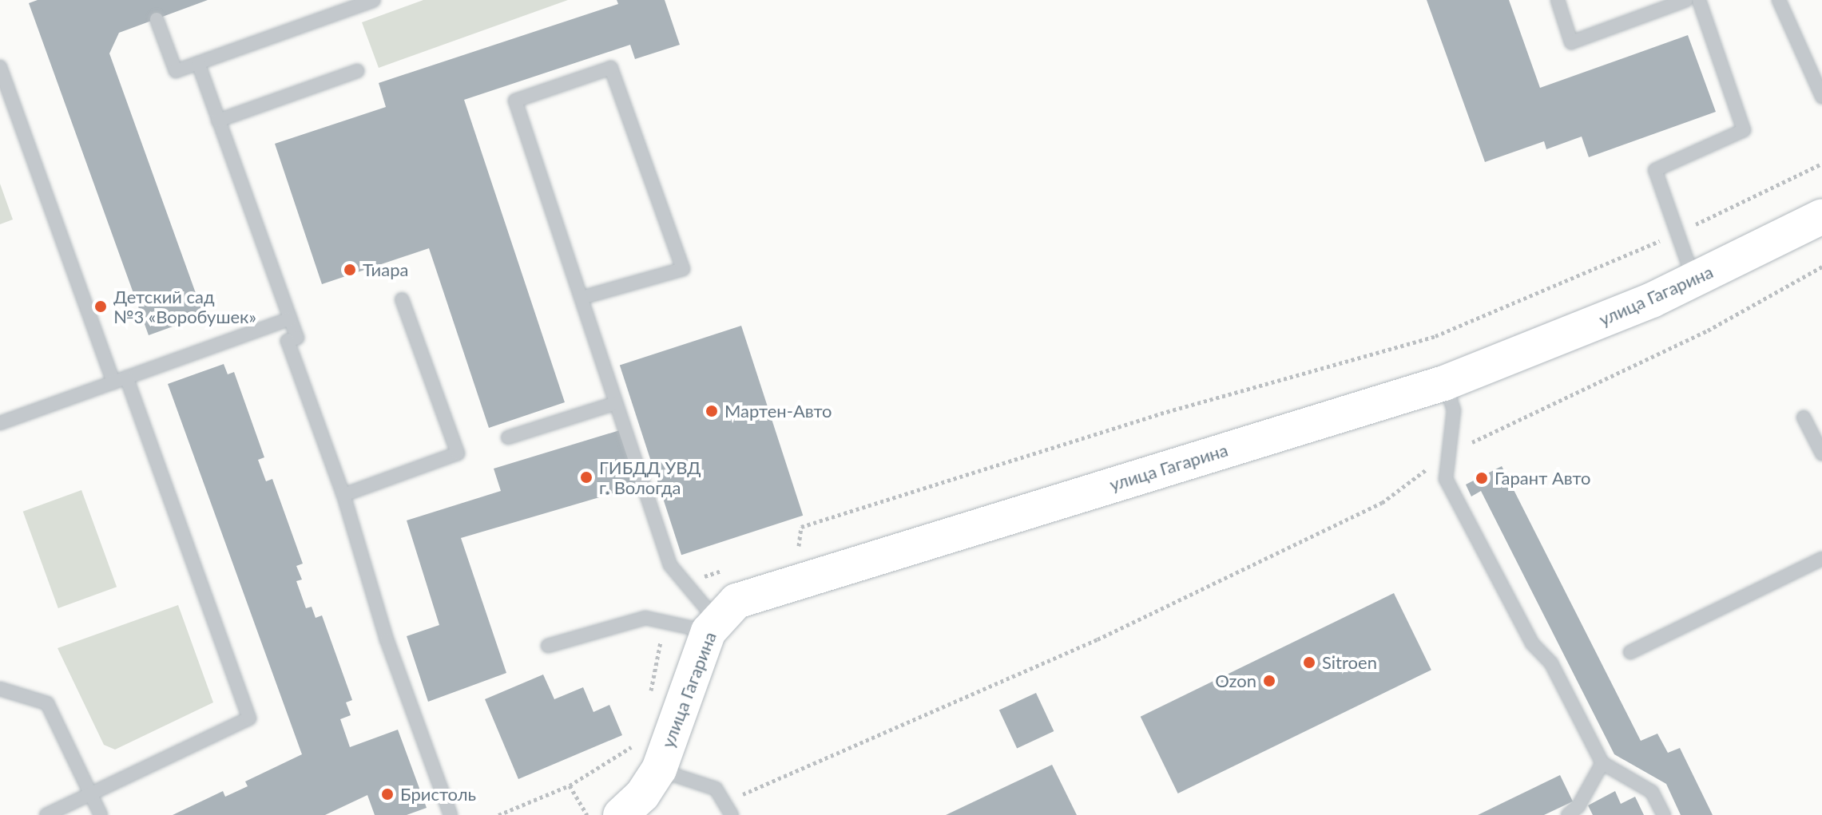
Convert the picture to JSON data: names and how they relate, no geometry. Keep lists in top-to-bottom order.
{
  "streets": {
    "street": ["улица Гагарина"]
  },
  "places": [
    "Тиара",
    "Детский сад №3 «Воробушек»",
    "Мартен-Авто",
    "ГИБДД УВД г. Вологда",
    "Гарант Авто",
    "Sitroen",
    "Ozon",
    "Бристоль"
  ]
}
